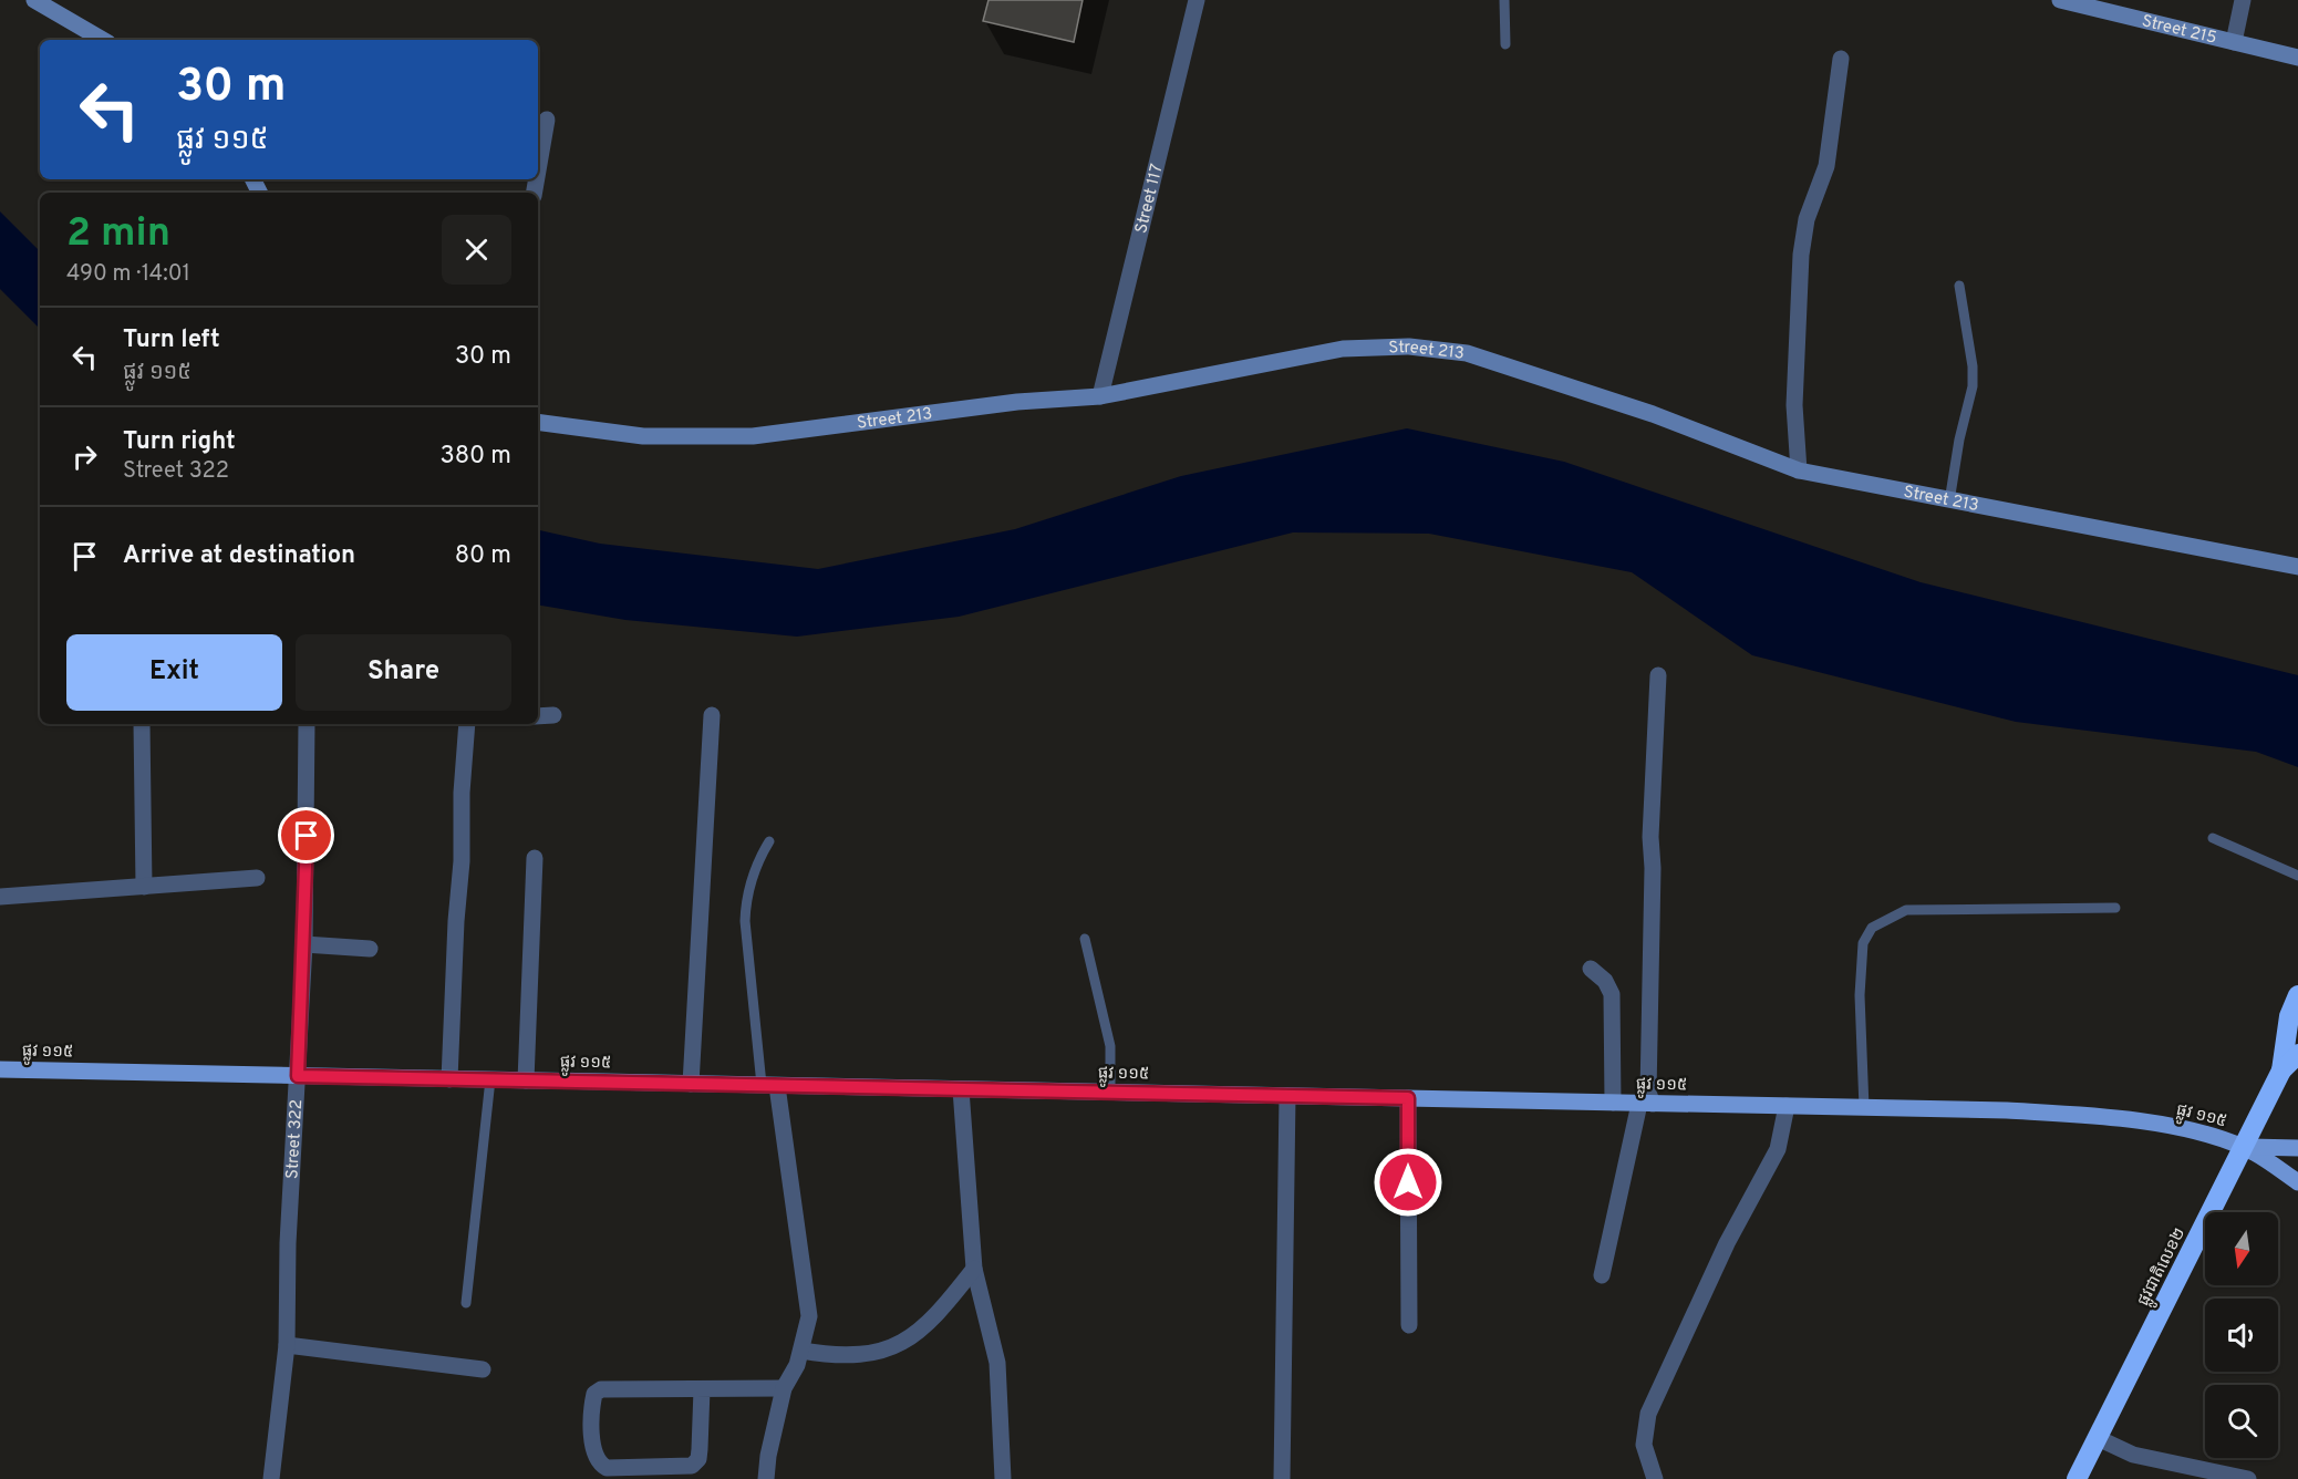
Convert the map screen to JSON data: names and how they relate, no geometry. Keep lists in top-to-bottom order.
{
  "streets": {
    "highway": ["ផ្លូវជាតិលេខ២"],
    "main road": ["ផ្លូវ ១១៥"],
    "street": [
      "Street 215",
      "Street 117",
      "Street 213",
      "Street 322"
    ]
  },
  "crossings": [
    ["Street 117", "Street 213"],
    ["ផ្លូវ ១១៥", "Street 322"],
    ["ផ្លូវ ១១៥", "ផ្លូវជាតិលេខ២"]
  ],
  "north": "bottom",
  "page": {
    "turn": ["30 m", "ផ្លូវ ១១៥"],
    "heading": ["2 min", "490 m · 14:01"],
    "list": [
      {
        "name": "Turn left",
        "note": "ផ្លូវ ១១៥",
        "value": "30 m"
      },
      {
        "name": "Turn right",
        "note": "Street 322",
        "value": "380 m"
      },
      {
        "name": "Arrive at destination",
        "value": "80 m"
      }
    ],
    "buttons": ["Exit", "Share"]
  }
}
